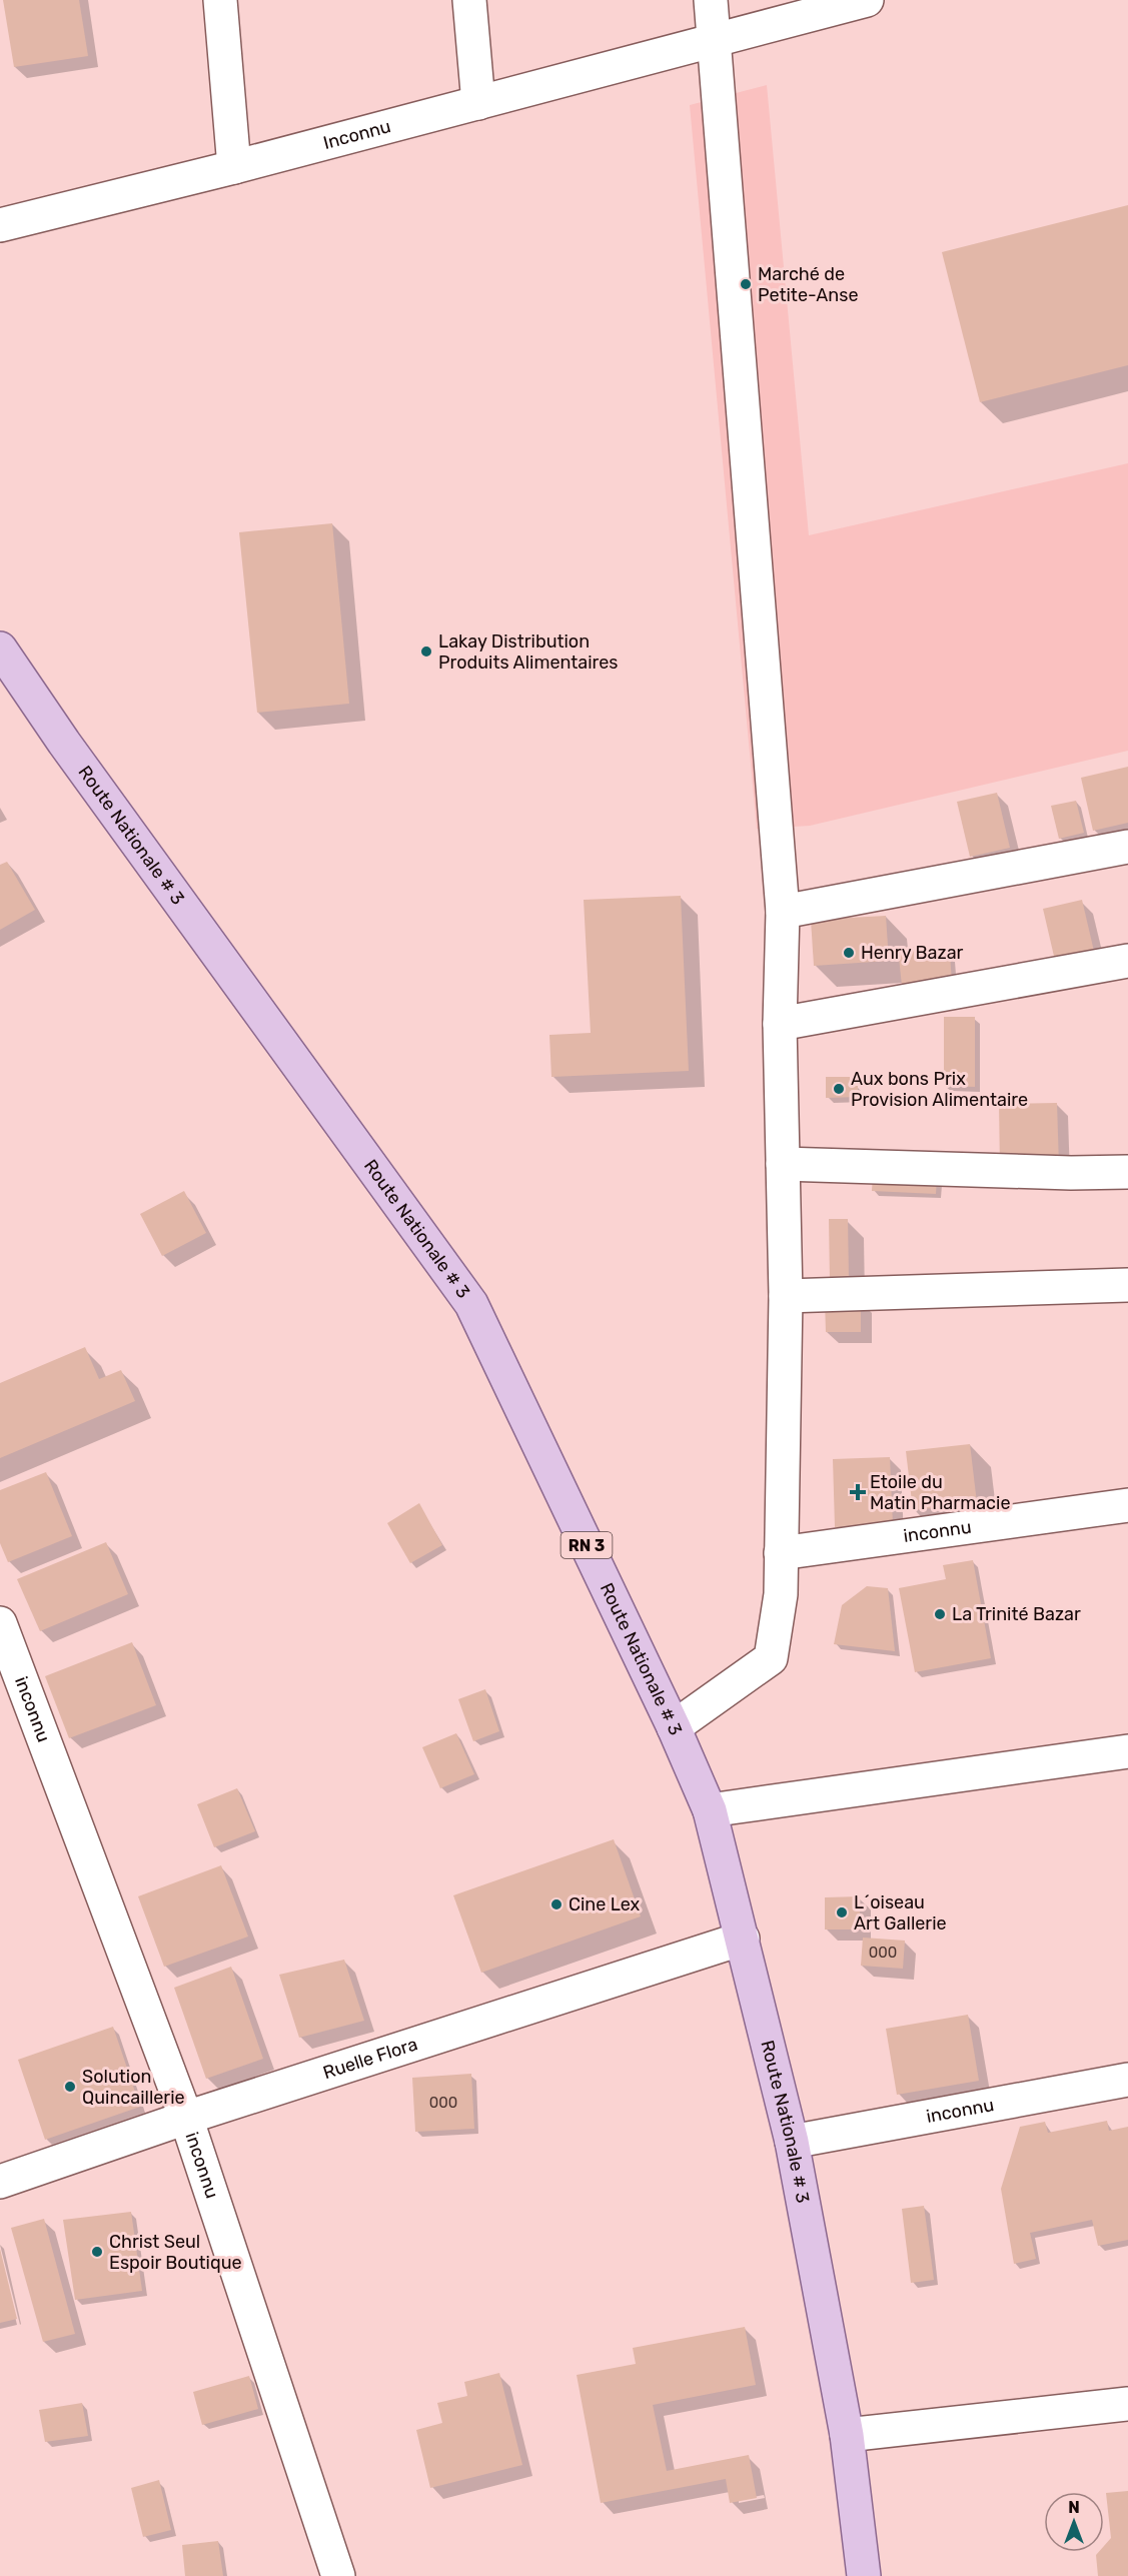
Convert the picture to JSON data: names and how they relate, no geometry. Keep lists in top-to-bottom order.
{
  "streets": {
    "main road": ["Route Nationale # 3", "RN 3"],
    "street": ["Inconnu", "inconnu", "Ruelle Flora"]
  },
  "crossings": [
    ["Route Nationale # 3", "inconnu"],
    ["Route Nationale # 3", "Ruelle Flora"],
    ["inconnu", "Ruelle Flora"]
  ],
  "places": {
    "other": [
      "Marché de Petite-Anse",
      "Lakay Distribution Produits Alimentaires",
      "Henry Bazar",
      "Aux bons Prix Provision Alimentaire",
      "La Trinité Bazar",
      "Cine Lex",
      "L´oiseau Art Gallerie",
      "Solution Quincaillerie",
      "Christ Seul Espoir Boutique"
    ],
    "health": ["Etoile du Matin Pharmacie"]
  },
  "house_numbers": ["000", "000"],
  "north": "top"
}
